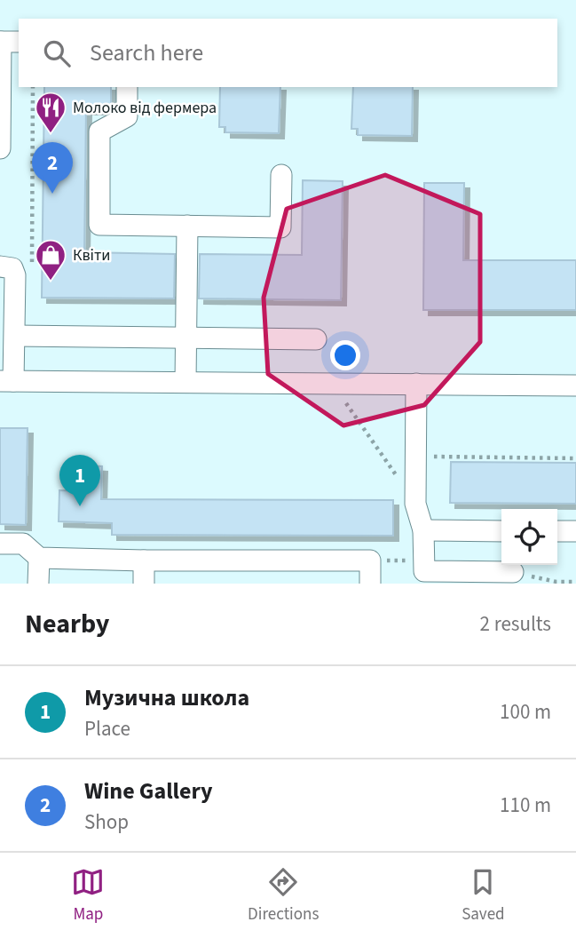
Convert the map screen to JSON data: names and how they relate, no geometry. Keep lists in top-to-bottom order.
{
  "places": {
    "restaurant": ["Молоко від фермера"],
    "shop": ["Квіти"]
  },
  "page": {
    "search": "Search here",
    "pins": ["2", "1"],
    "heading": ["Nearby", "2 results"],
    "list": [
      {
        "mark": "1",
        "name": "Музична школа",
        "note": "Place",
        "value": "100 m"
      },
      {
        "mark": "2",
        "name": "Wine Gallery",
        "note": "Shop",
        "value": "110 m"
      }
    ],
    "nav": ["Map", "Directions", "Saved"]
  }
}
